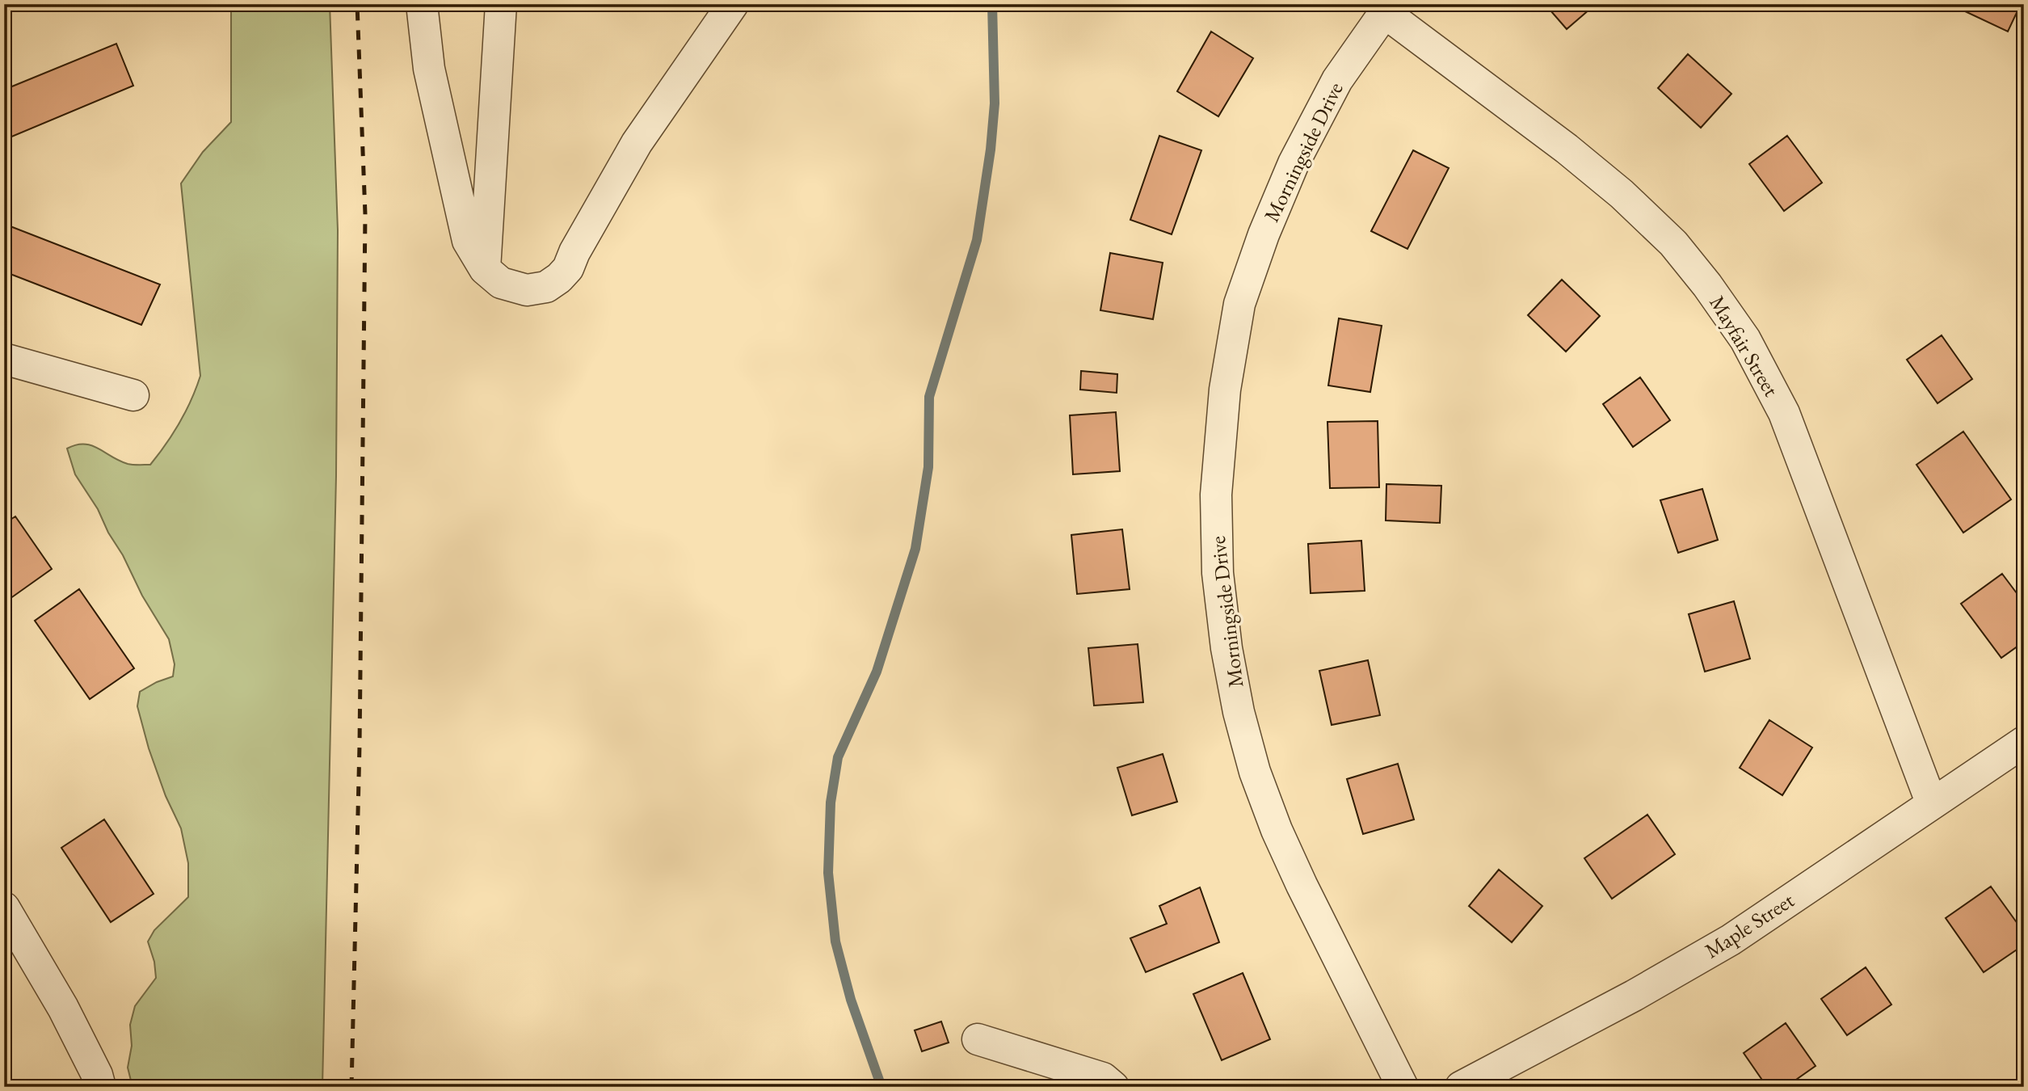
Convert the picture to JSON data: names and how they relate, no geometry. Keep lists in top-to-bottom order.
{
  "streets": {
    "street": ["Morningside Drive", "Mayfair Street", "Maple Street"]
  },
  "crossings": [
    ["Morningside Drive", "Mayfair Street"],
    ["Mayfair Street", "Maple Street"]
  ]
}
